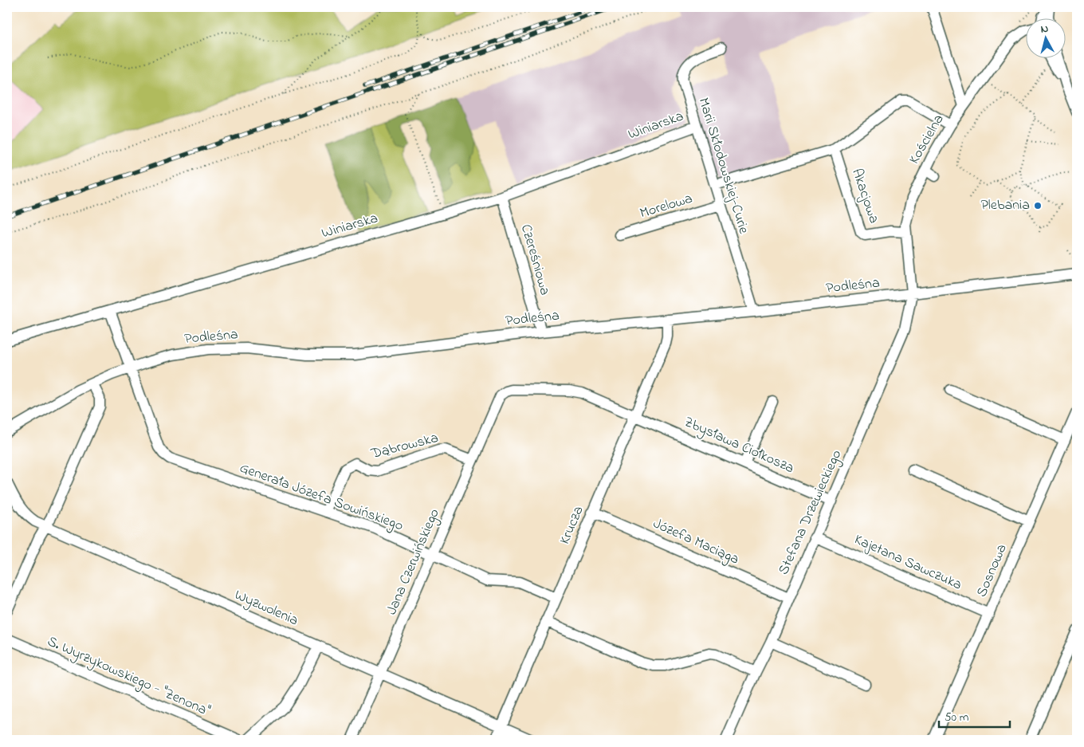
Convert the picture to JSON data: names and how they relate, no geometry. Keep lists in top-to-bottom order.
{
  "streets": {
    "street": [
      "Winiarska",
      "Kościelna",
      "Marii Skłodowskiej-Curie",
      "Akacjowa",
      "Morelowa",
      "Czereśniowa",
      "Podleśna",
      "Zbysława Ciołkosza",
      "Dąbrowska",
      "Generała Józefa Sowińskiego",
      "Stefana Drzewieckiego",
      "Krucza",
      "Józefa Maciąga",
      "Jana Czerwińskiego",
      "Kajetana Sawczuka",
      "Sosnowa",
      "Wyzwolenia",
      "S. Wyrzykowskiego - \"Zenona\""
    ]
  },
  "crossings": [
    ["Winiarska", "Marii Skłodowskiej-Curie"],
    ["Winiarska", "Czereśniowa"],
    ["Winiarska", "Generała Józefa Sowińskiego"],
    ["Kościelna", "Akacjowa"],
    ["Kościelna", "Podleśna"],
    ["Kościelna", "Stefana Drzewieckiego"],
    ["Marii Skłodowskiej-Curie", "Morelowa"],
    ["Marii Skłodowskiej-Curie", "Podleśna"],
    ["Czereśniowa", "Podleśna"],
    ["Podleśna", "Generała Józefa Sowińskiego"],
    ["Podleśna", "Stefana Drzewieckiego"],
    ["Podleśna", "Krucza"],
    ["Zbysława Ciołkosza", "Stefana Drzewieckiego"],
    ["Zbysława Ciołkosza", "Krucza"],
    ["Zbysława Ciołkosza", "Jana Czerwińskiego"],
    ["Dąbrowska", "Generała Józefa Sowińskiego"],
    ["Dąbrowska", "Jana Czerwińskiego"],
    ["Generała Józefa Sowińskiego", "Krucza"],
    ["Generała Józefa Sowińskiego", "Jana Czerwińskiego"],
    ["Stefana Drzewieckiego", "Józefa Maciąga"],
    ["Stefana Drzewieckiego", "Kajetana Sawczuka"],
    ["Krucza", "Józefa Maciąga"],
    ["Krucza", "Jana Czerwińskiego"],
    ["Krucza", "Wyzwolenia"],
    ["Jana Czerwińskiego", "Wyzwolenia"],
    ["Kajetana Sawczuka", "Sosnowa"]
  ],
  "places": ["Plebania"],
  "scale_bar": "50 m",
  "north": "top"
}
